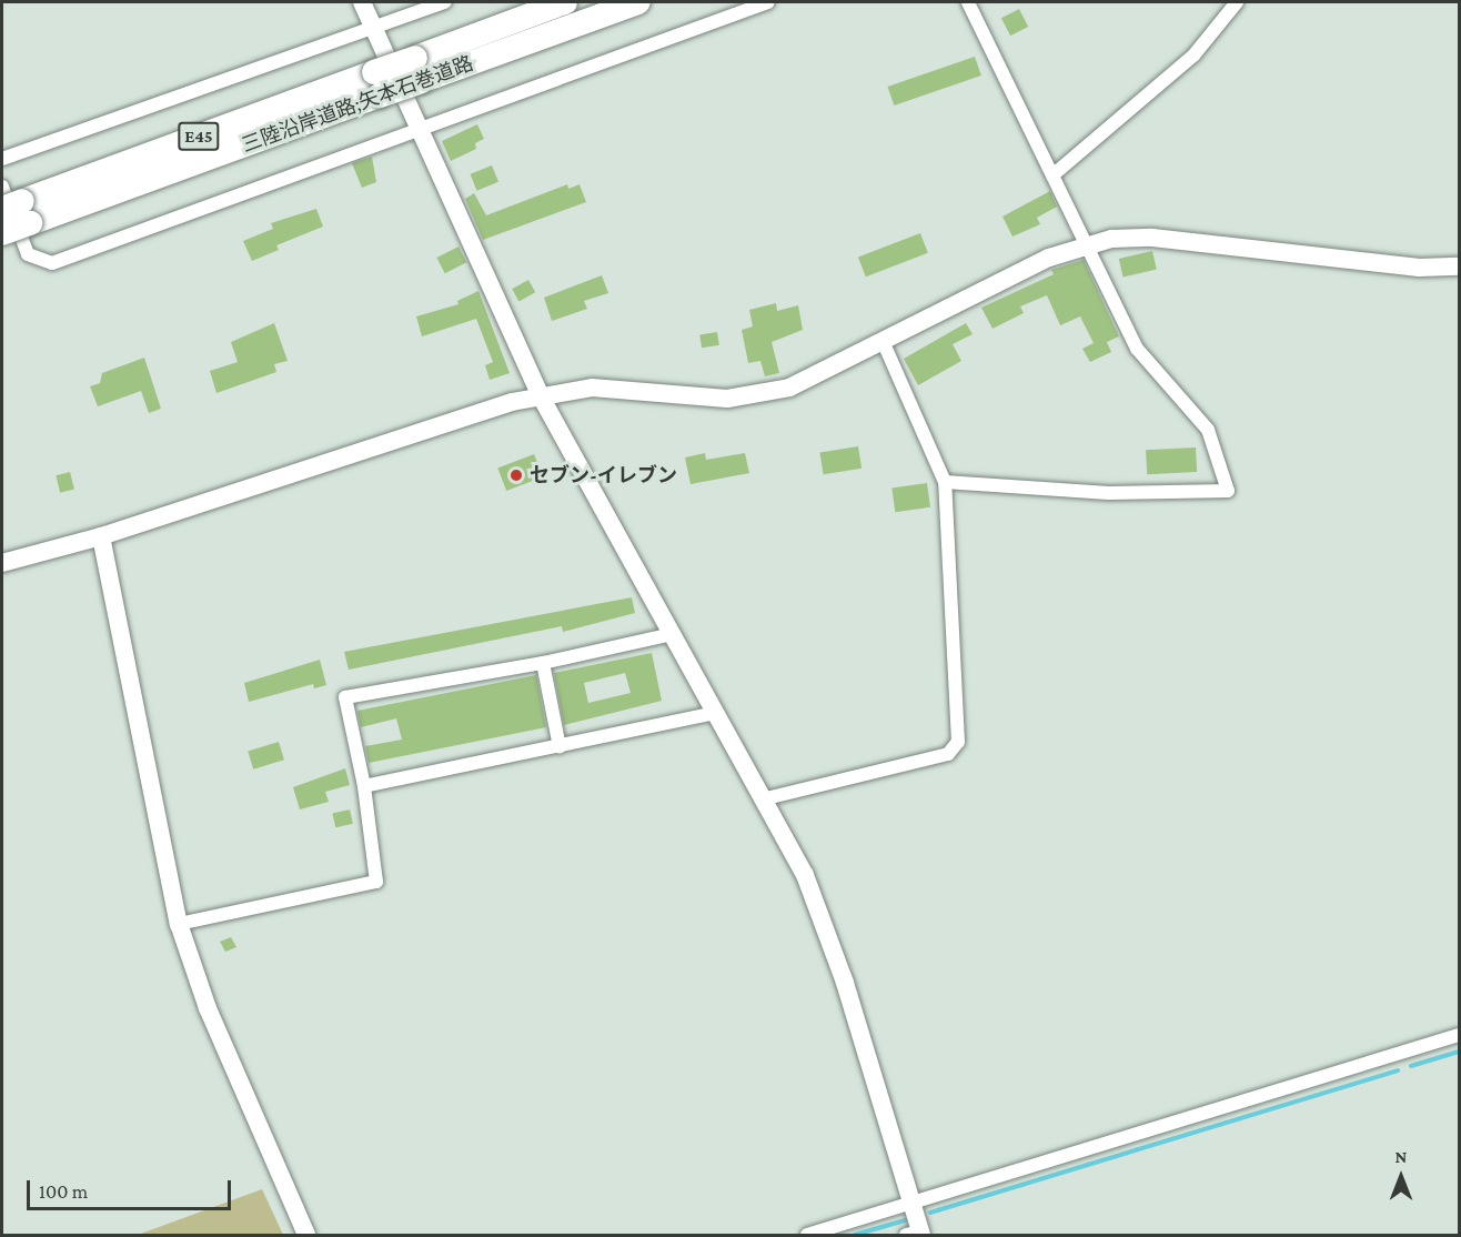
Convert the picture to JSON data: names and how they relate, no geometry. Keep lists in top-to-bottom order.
{
  "streets": {
    "highway": ["三陸沿岸道路;矢本石巻道路", "E45"]
  },
  "places": ["セブン-イレブン"],
  "scale_bar": "100 m",
  "north": "top"
}
